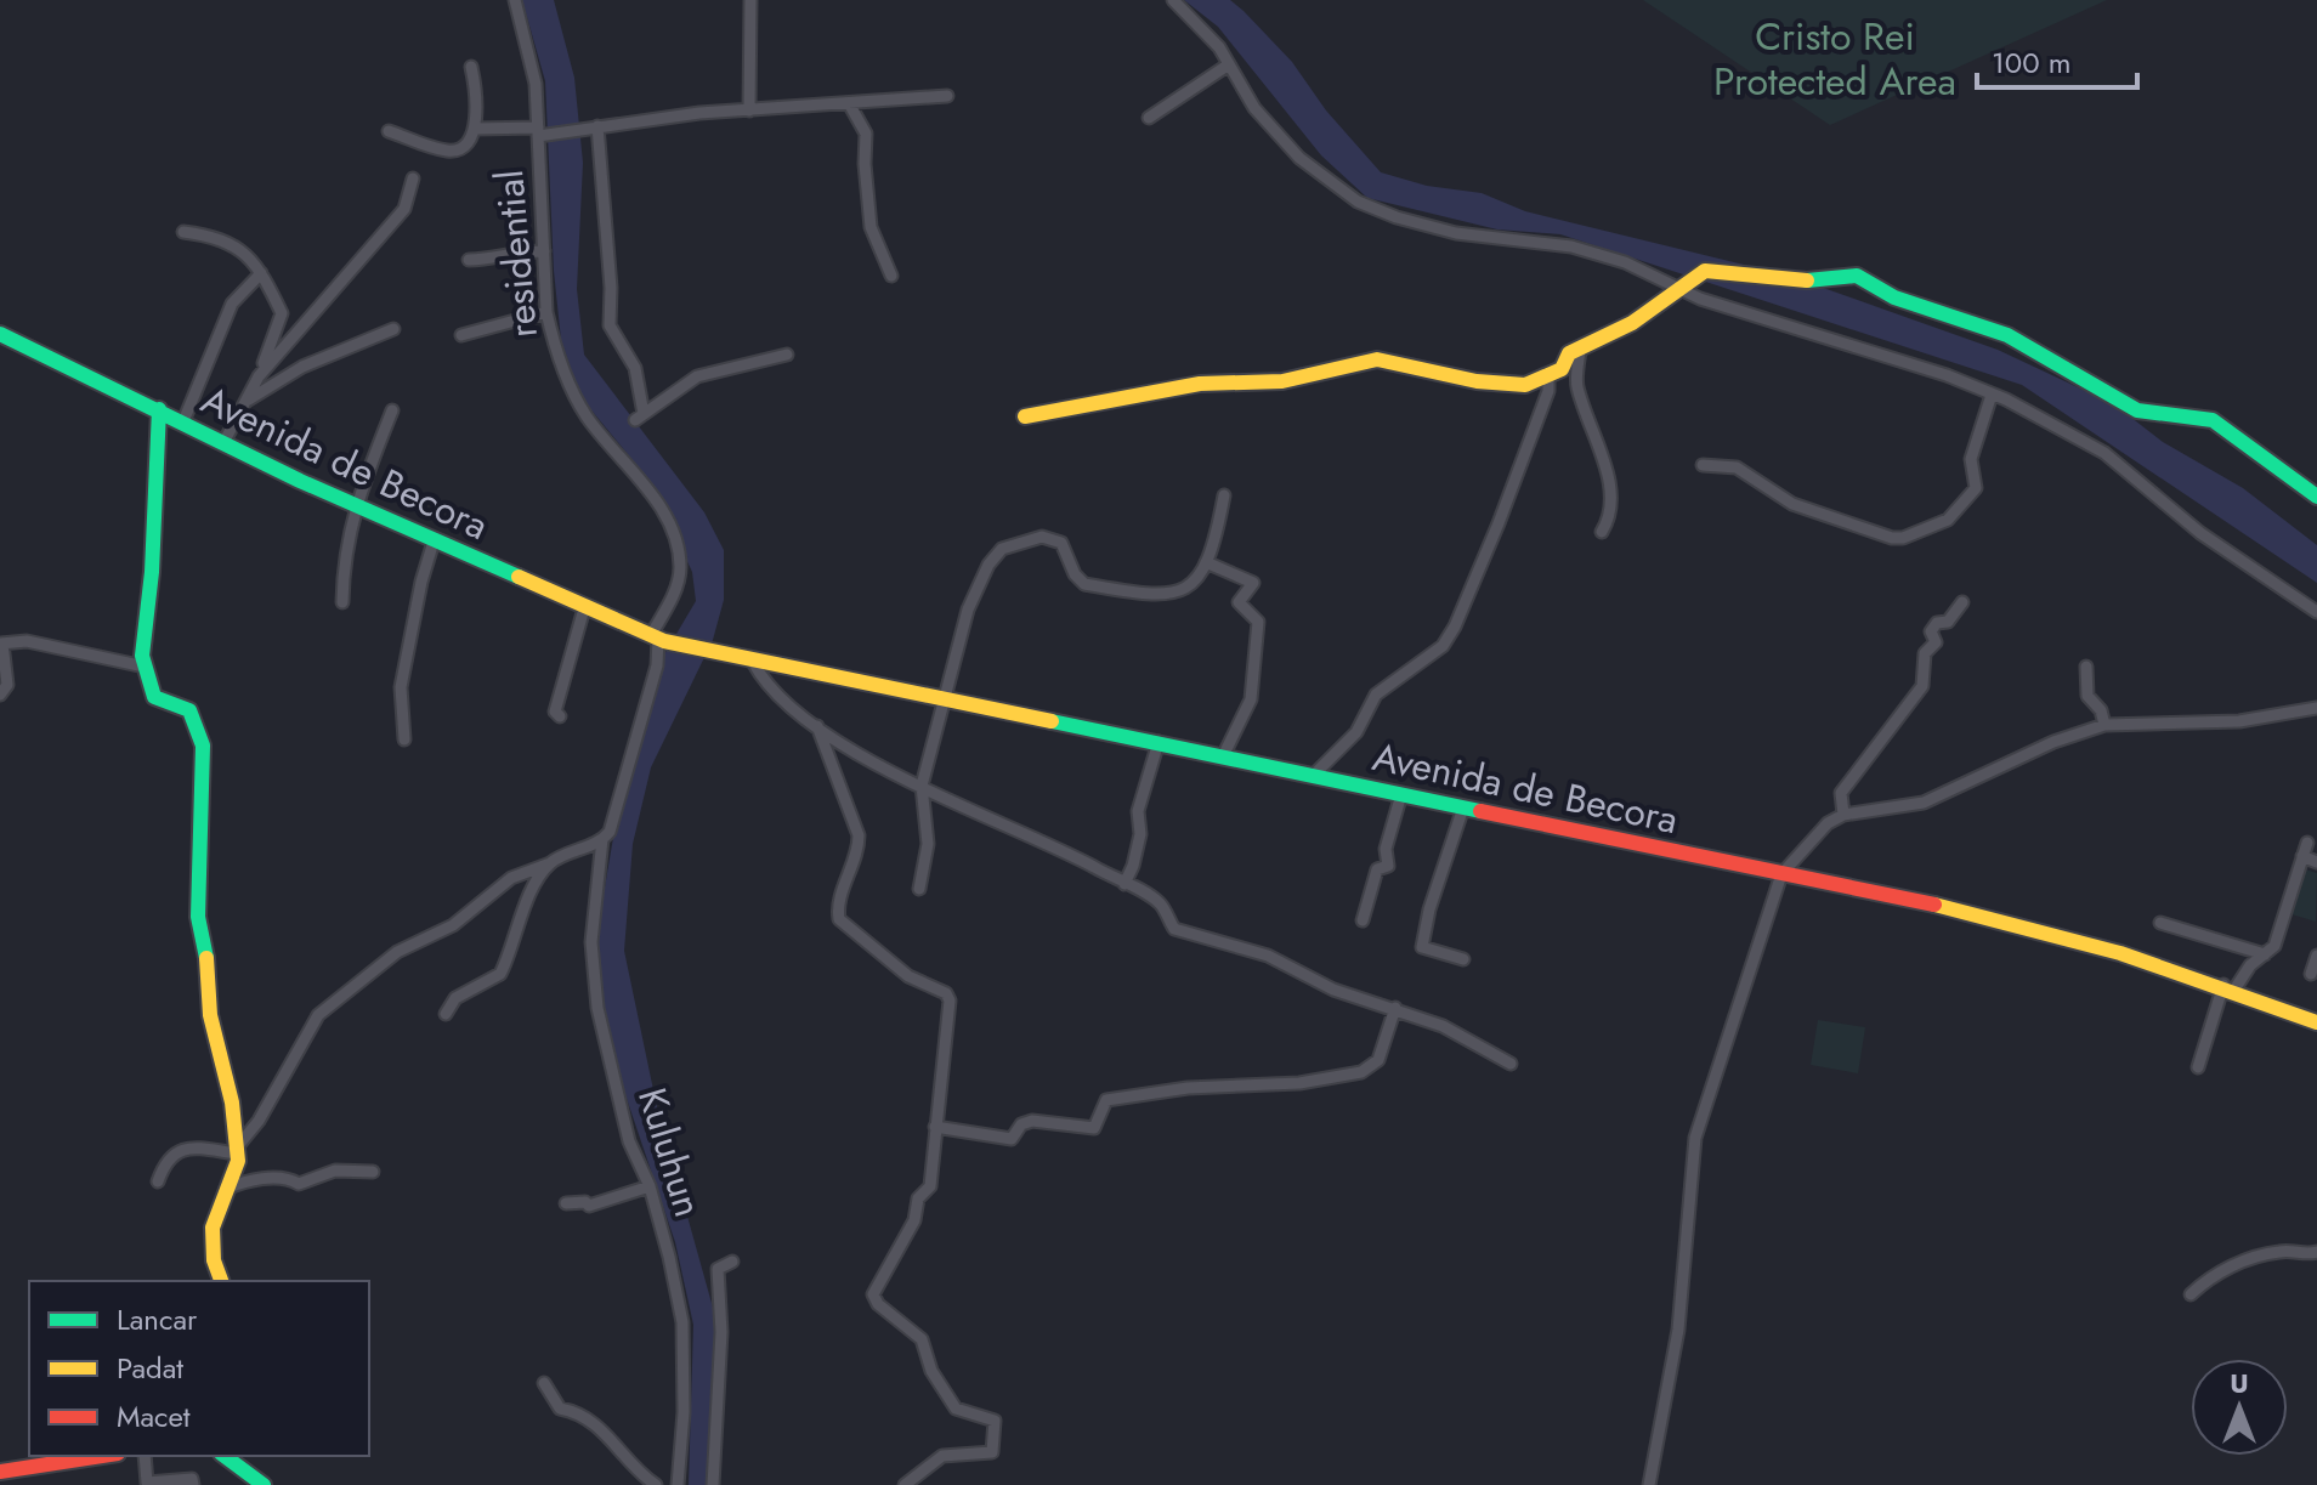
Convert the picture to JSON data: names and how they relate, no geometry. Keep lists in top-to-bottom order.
{
  "streets": {
    "street": ["residential", "Avenida de Becora", "Kuluhun"]
  },
  "crossings": [
    ["residential", "Avenida de Becora"],
    ["residential", "Kuluhun"]
  ],
  "parks": ["Cristo Rei Protected Area"],
  "legend": ["Lancar", "Padat", "Macet"],
  "scale_bar": "100 m",
  "north": "top"
}
